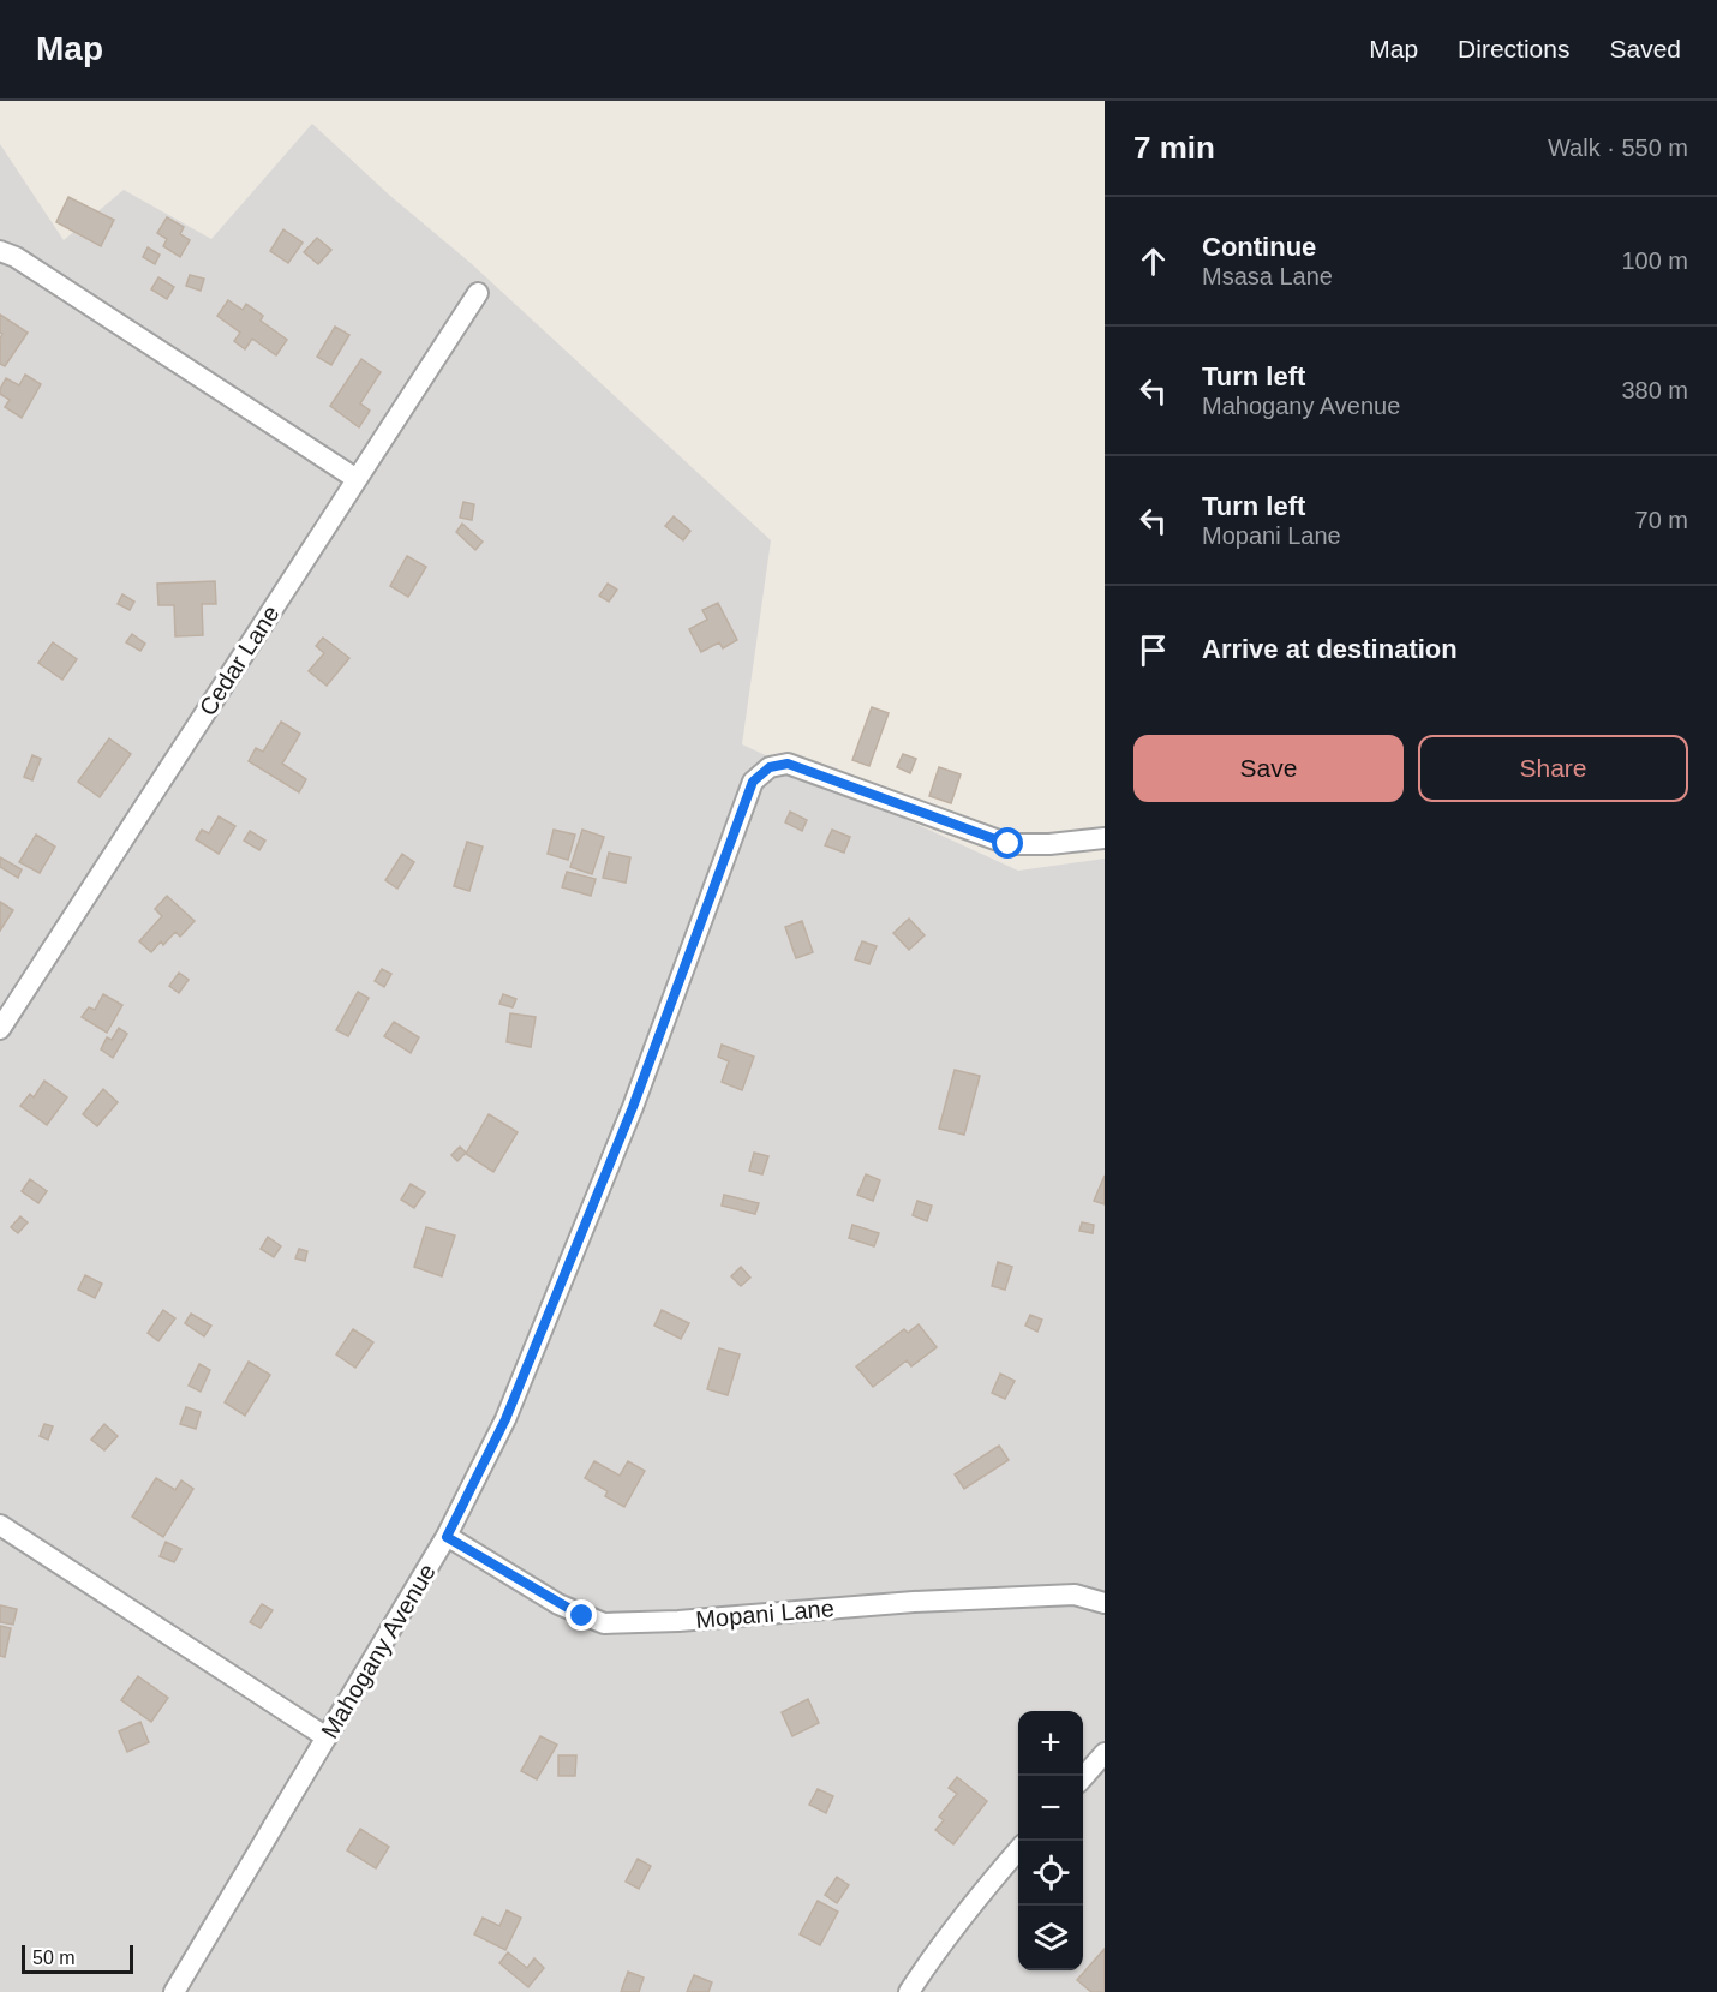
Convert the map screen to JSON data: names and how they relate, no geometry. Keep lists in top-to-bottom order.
{
  "streets": {
    "street": ["Cedar Lane", "Mopani Lane", "Mahogany Avenue"]
  },
  "crossings": [
    ["Mopani Lane", "Mahogany Avenue"]
  ],
  "scale_bar": "50 m",
  "page": {
    "header": "Map",
    "nav": ["Map", "Directions", "Saved"],
    "heading": ["7 min", "Walk · 550 m"],
    "list": [
      ["Continue", "Msasa Lane", "100 m"],
      ["Turn left", "Mahogany Avenue", "380 m"],
      ["Turn left", "Mopani Lane", "70 m"],
      "Arrive at destination"
    ],
    "buttons": ["Save", "Share"],
    "map_buttons": ["+", "−"],
    "scale": "50 m"
  }
}
